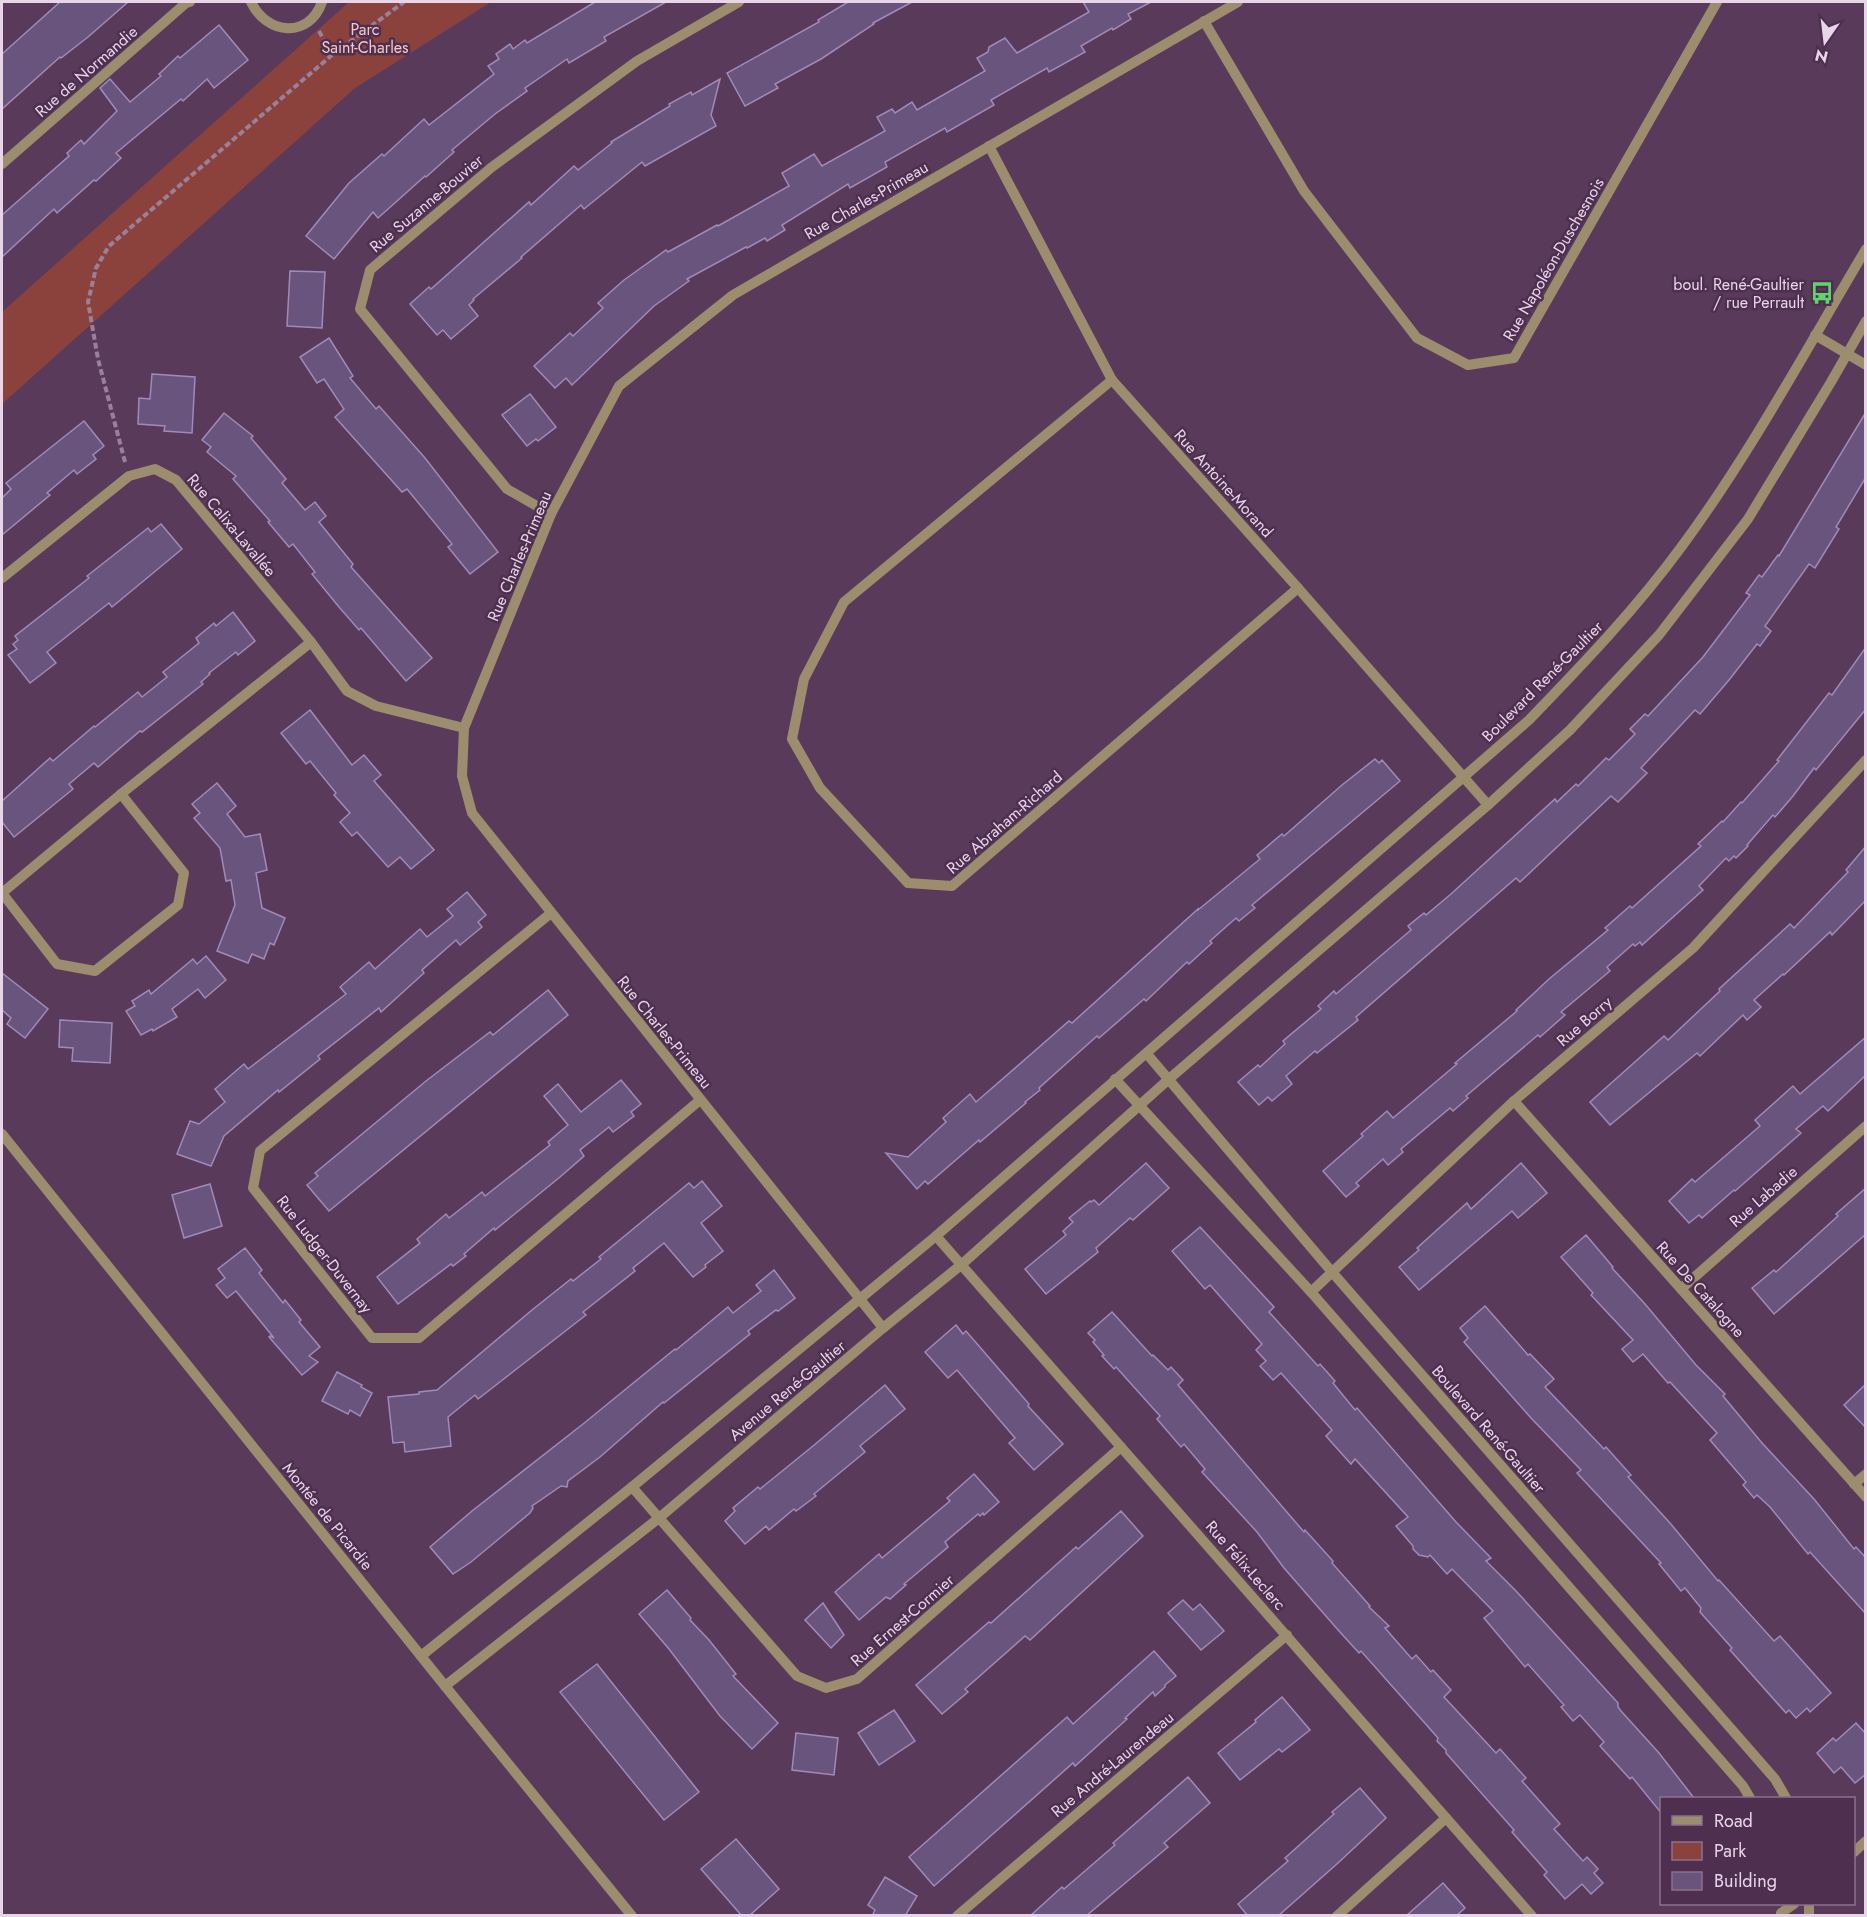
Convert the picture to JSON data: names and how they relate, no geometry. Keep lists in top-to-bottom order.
{
  "streets": {
    "street": [
      "Rue de Normandie",
      "Rue Charles-Primeau",
      "Rue Suzanne-Bouvier",
      "Rue Napoléon-Duschesnois",
      "Rue Antoine-Morand",
      "Rue Calixa-Lavallée",
      "Boulevard René-Gaultier",
      "Rue Abraham-Richard",
      "Rue Borry",
      "Rue Labadie",
      "Rue Ludger-Duvernay",
      "Rue De Catalogne",
      "Avenue René-Gaultier",
      "Montée de Picardie",
      "Rue Félix-Leclerc",
      "Rue Ernest-Cormier",
      "Rue André-Laurendeau"
    ]
  },
  "crossings": [
    ["Rue Charles-Primeau", "Rue Suzanne-Bouvier"],
    ["Rue Charles-Primeau", "Rue Napoléon-Duschesnois"],
    ["Rue Charles-Primeau", "Rue Antoine-Morand"],
    ["Rue Charles-Primeau", "Rue Calixa-Lavallée"],
    ["Rue Charles-Primeau", "Rue Ludger-Duvernay"],
    ["Rue Charles-Primeau", "Avenue René-Gaultier"],
    ["Rue Antoine-Morand", "Boulevard René-Gaultier"],
    ["Rue Antoine-Morand", "Rue Abraham-Richard"],
    ["Boulevard René-Gaultier", "Rue Borry"],
    ["Boulevard René-Gaultier", "Avenue René-Gaultier"],
    ["Rue Borry", "Rue De Catalogne"],
    ["Rue Labadie", "Rue De Catalogne"],
    ["Avenue René-Gaultier", "Montée de Picardie"],
    ["Avenue René-Gaultier", "Rue Félix-Leclerc"],
    ["Avenue René-Gaultier", "Rue Ernest-Cormier"],
    ["Rue Félix-Leclerc", "Rue Ernest-Cormier"],
    ["Rue Félix-Leclerc", "Rue André-Laurendeau"]
  ],
  "parks": ["Parc Saint-Charles"],
  "places": {
    "bus stop": ["boul. René-Gaultier / rue Perrault"]
  },
  "legend": ["Road", "Park", "Building"],
  "north": "bottom"
}
